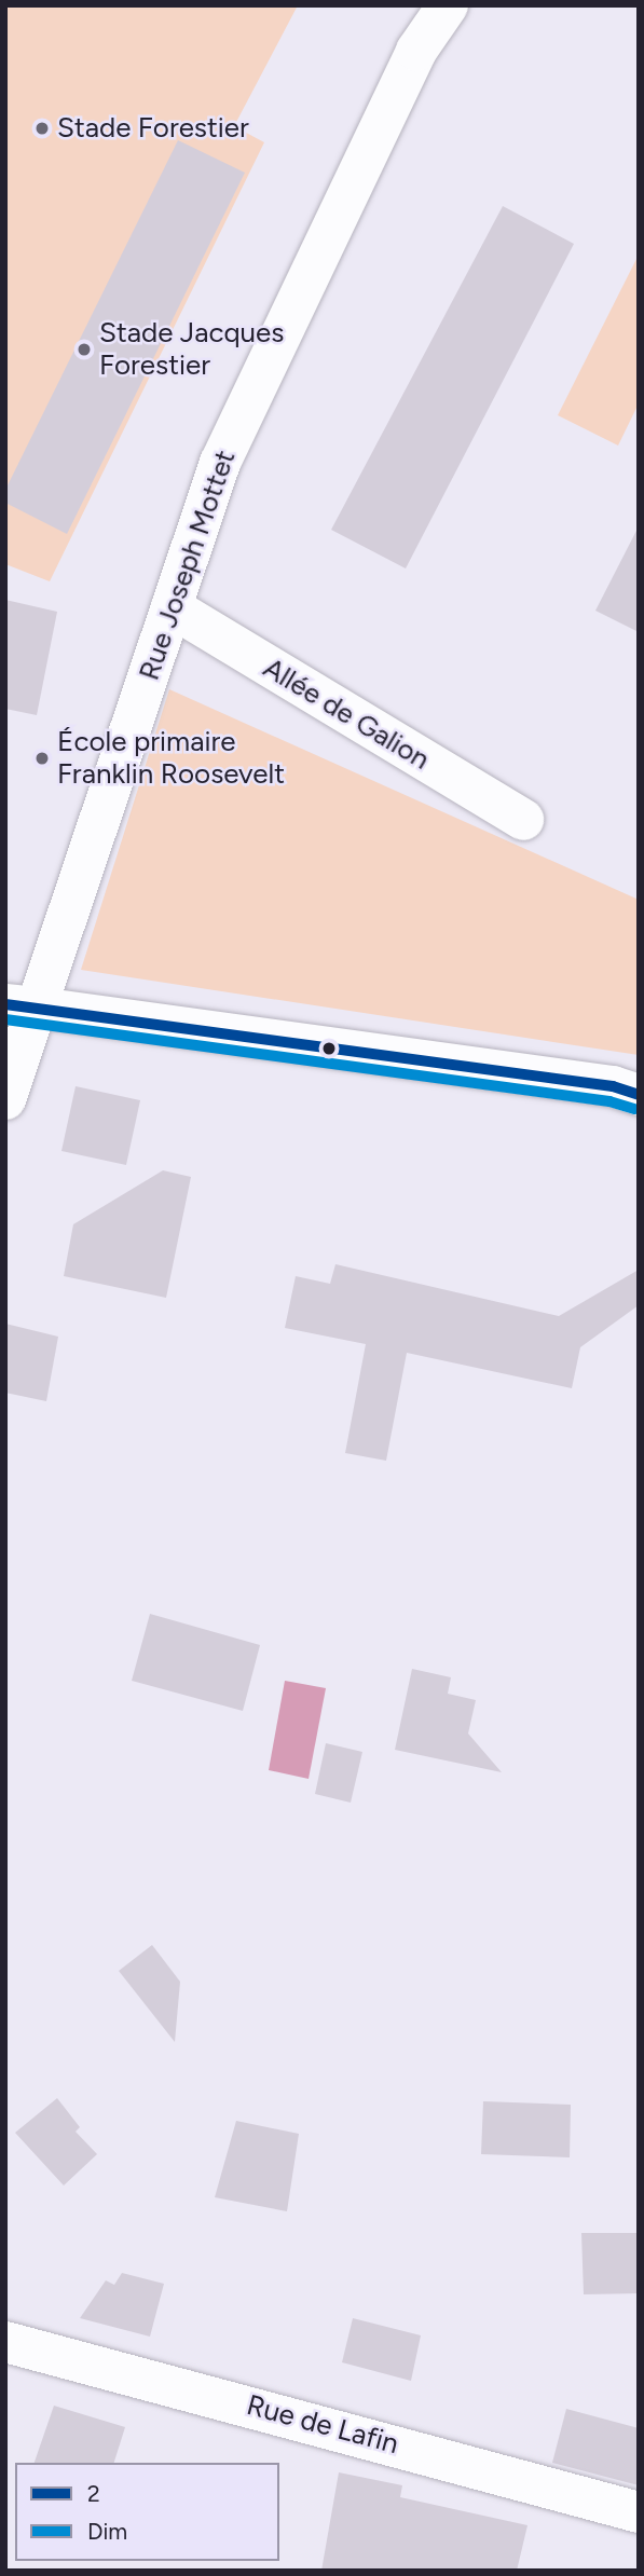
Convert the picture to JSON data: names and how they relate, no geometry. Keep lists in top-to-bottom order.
{
  "streets": {
    "street": ["Rue Joseph Mottet", "Allée de Galion", "Rue de Lafin"]
  },
  "crossings": [
    ["Rue Joseph Mottet", "Allée de Galion"]
  ],
  "places": ["Stade Forestier", "Stade Jacques Forestier", "École primaire Franklin Roosevelt"],
  "lines": ["transit line 2", "transit line Dim"],
  "legend": ["2", "Dim"]
}
